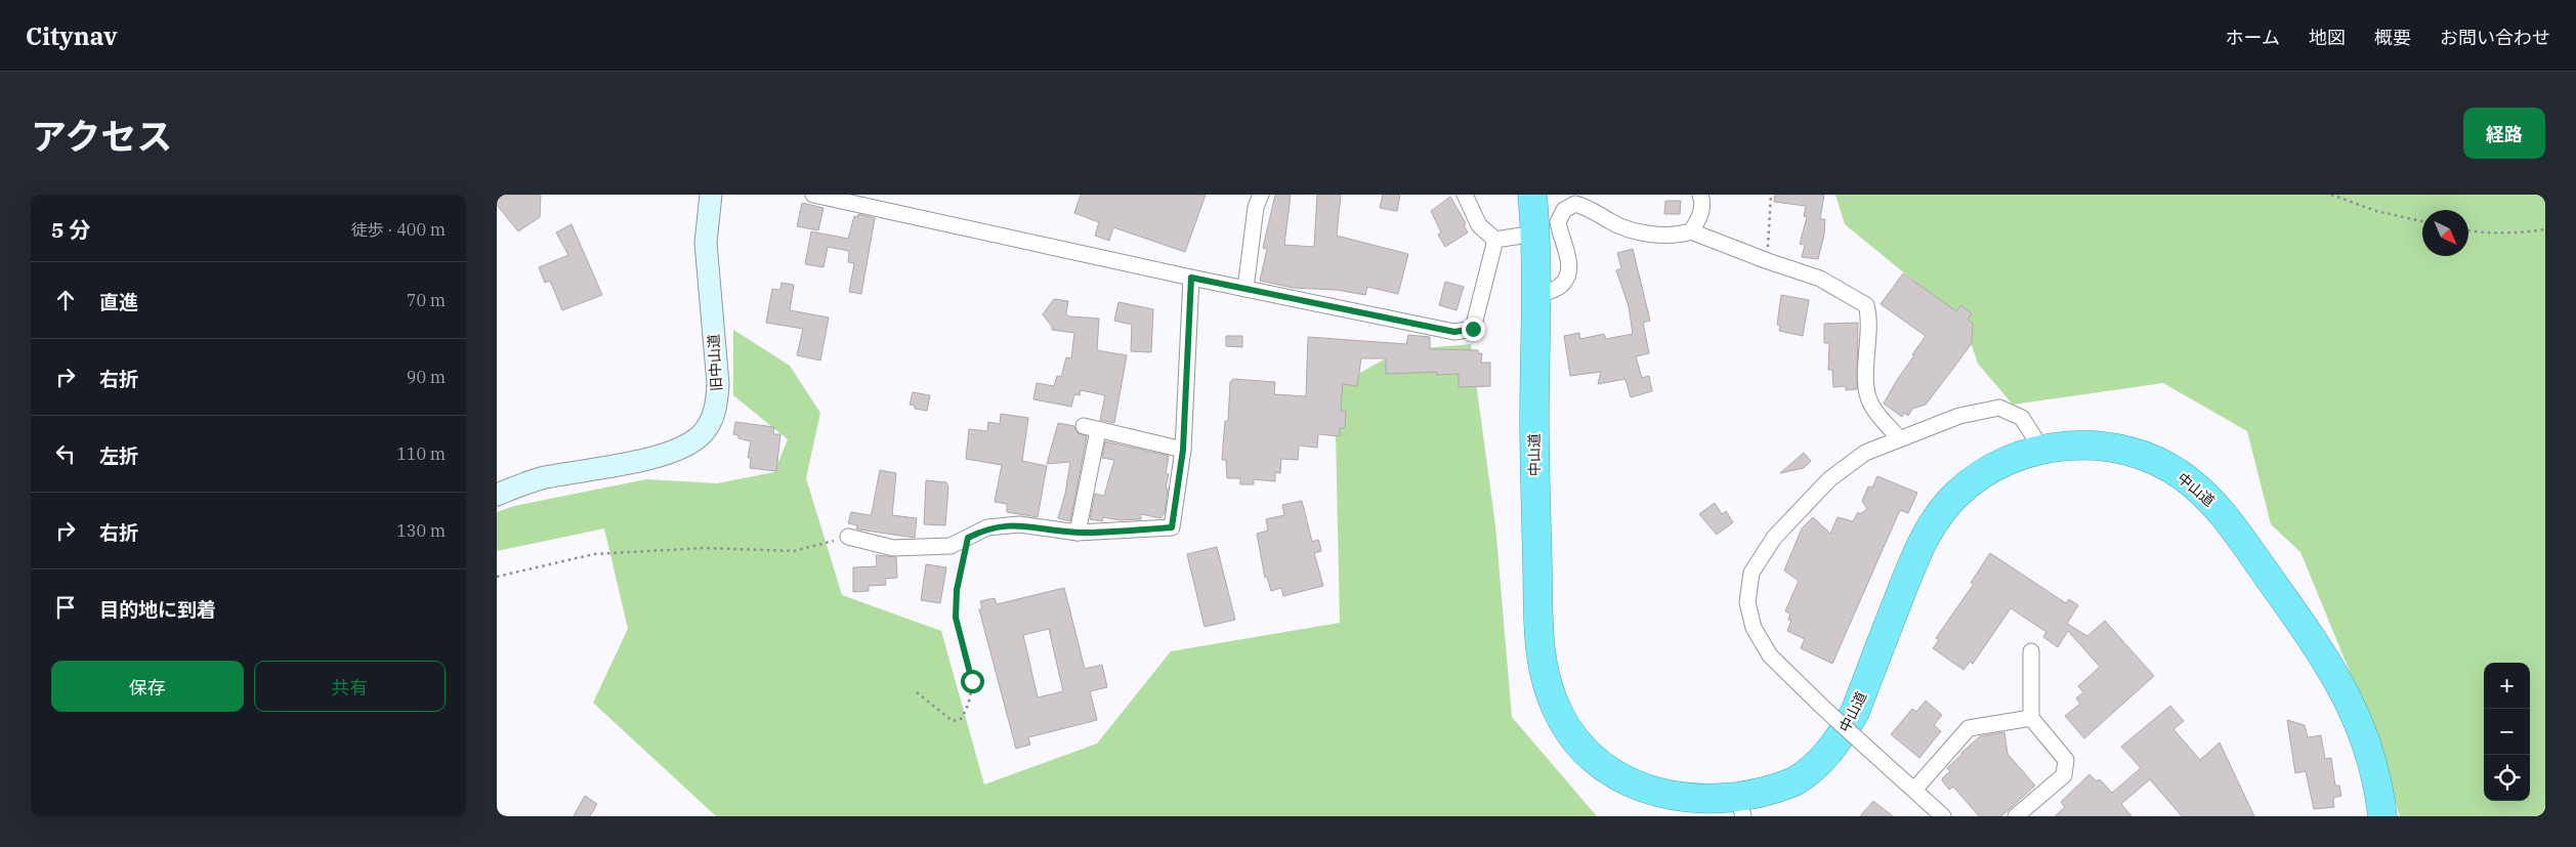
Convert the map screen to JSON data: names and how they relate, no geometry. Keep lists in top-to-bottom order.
{
  "streets": {
    "highway": ["中山道"],
    "street": ["旧中山道"]
  },
  "north": "bottom right",
  "page": {
    "header": "Citynav",
    "nav": [
      "ホーム",
      "地図",
      "概要",
      "お問い合わせ"
    ],
    "title": "アクセス",
    "buttons": [
      "経路",
      ["保存", "共有"]
    ],
    "heading": ["5 分", "徒歩 · 400 m"],
    "list": [
      ["直進", "70 m"],
      ["右折", "90 m"],
      ["左折", "110 m"],
      ["右折", "130 m"],
      "目的地に到着"
    ],
    "map_buttons": ["+", "−"]
  }
}
